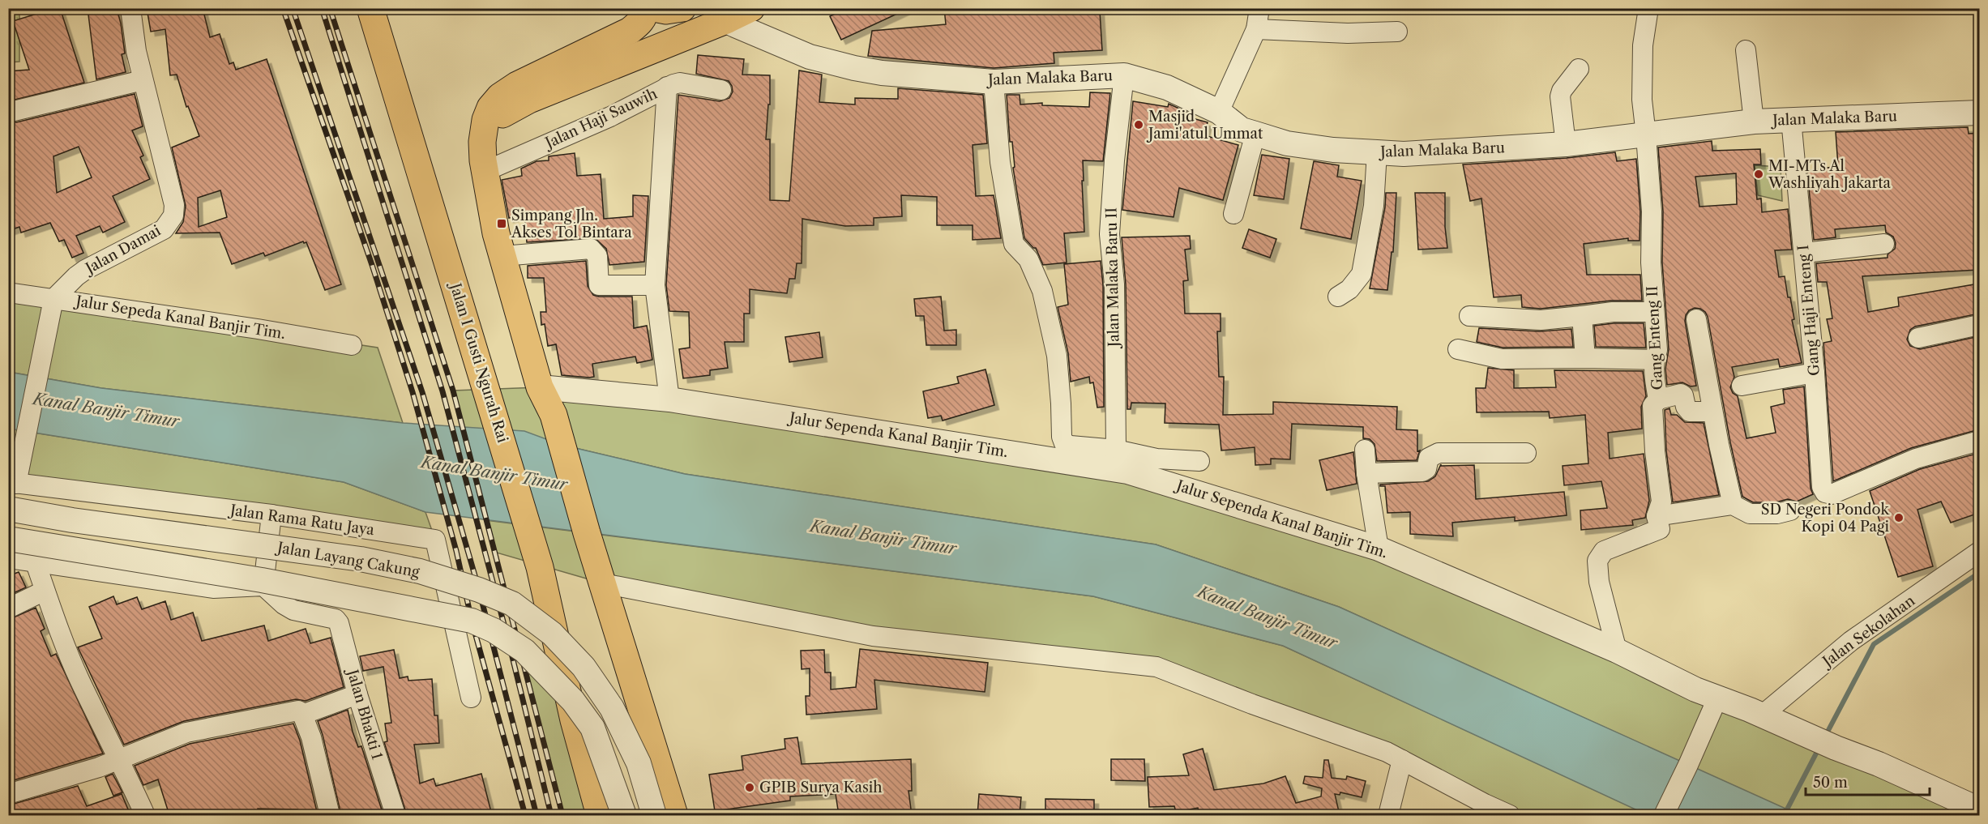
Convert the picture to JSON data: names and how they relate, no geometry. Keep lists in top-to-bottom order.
{
  "streets": {
    "main road": ["Jalan I Gusti Ngurah Rai"],
    "street": [
      "Jalan Malaka Baru",
      "Jalan Haji Sauwih",
      "Jalan Damai",
      "Jalan Malaka Baru II",
      "Gang Haji Enteng I",
      "Jalur Sepeda Kanal Banjir Tim.",
      "Gang Enteng II",
      "Jalur Sependa Kanal Banjir Tim.",
      "Jalan Rama Ratu Jaya",
      "Jalan Layang Cakung",
      "Jalan Sekolahan",
      "Jalan Bhakti 1"
    ]
  },
  "crossings": [
    ["Jalan Malaka Baru", "Jalan Malaka Baru II"],
    ["Jalan Malaka Baru", "Gang Haji Enteng I"],
    ["Jalan Malaka Baru", "Gang Enteng II"],
    ["Jalan Damai", "Jalur Sepeda Kanal Banjir Tim."],
    ["Gang Enteng II", "Jalur Sependa Kanal Banjir Tim."],
    ["Jalur Sependa Kanal Banjir Tim.", "Jalan Sekolahan"]
  ],
  "water": ["Kanal Banjir Timur"],
  "places": {
    "other": [
      "Masjid Jami'atul Ummat",
      "MI-MTs Al Washliyah Jakarta",
      "SD Negeri Pondok Kopi 04 Pagi",
      "GPIB Surya Kasih"
    ],
    "transit": ["Simpang Jln. Akses Tol Bintara"]
  },
  "scale_bar": "50 m"
}
